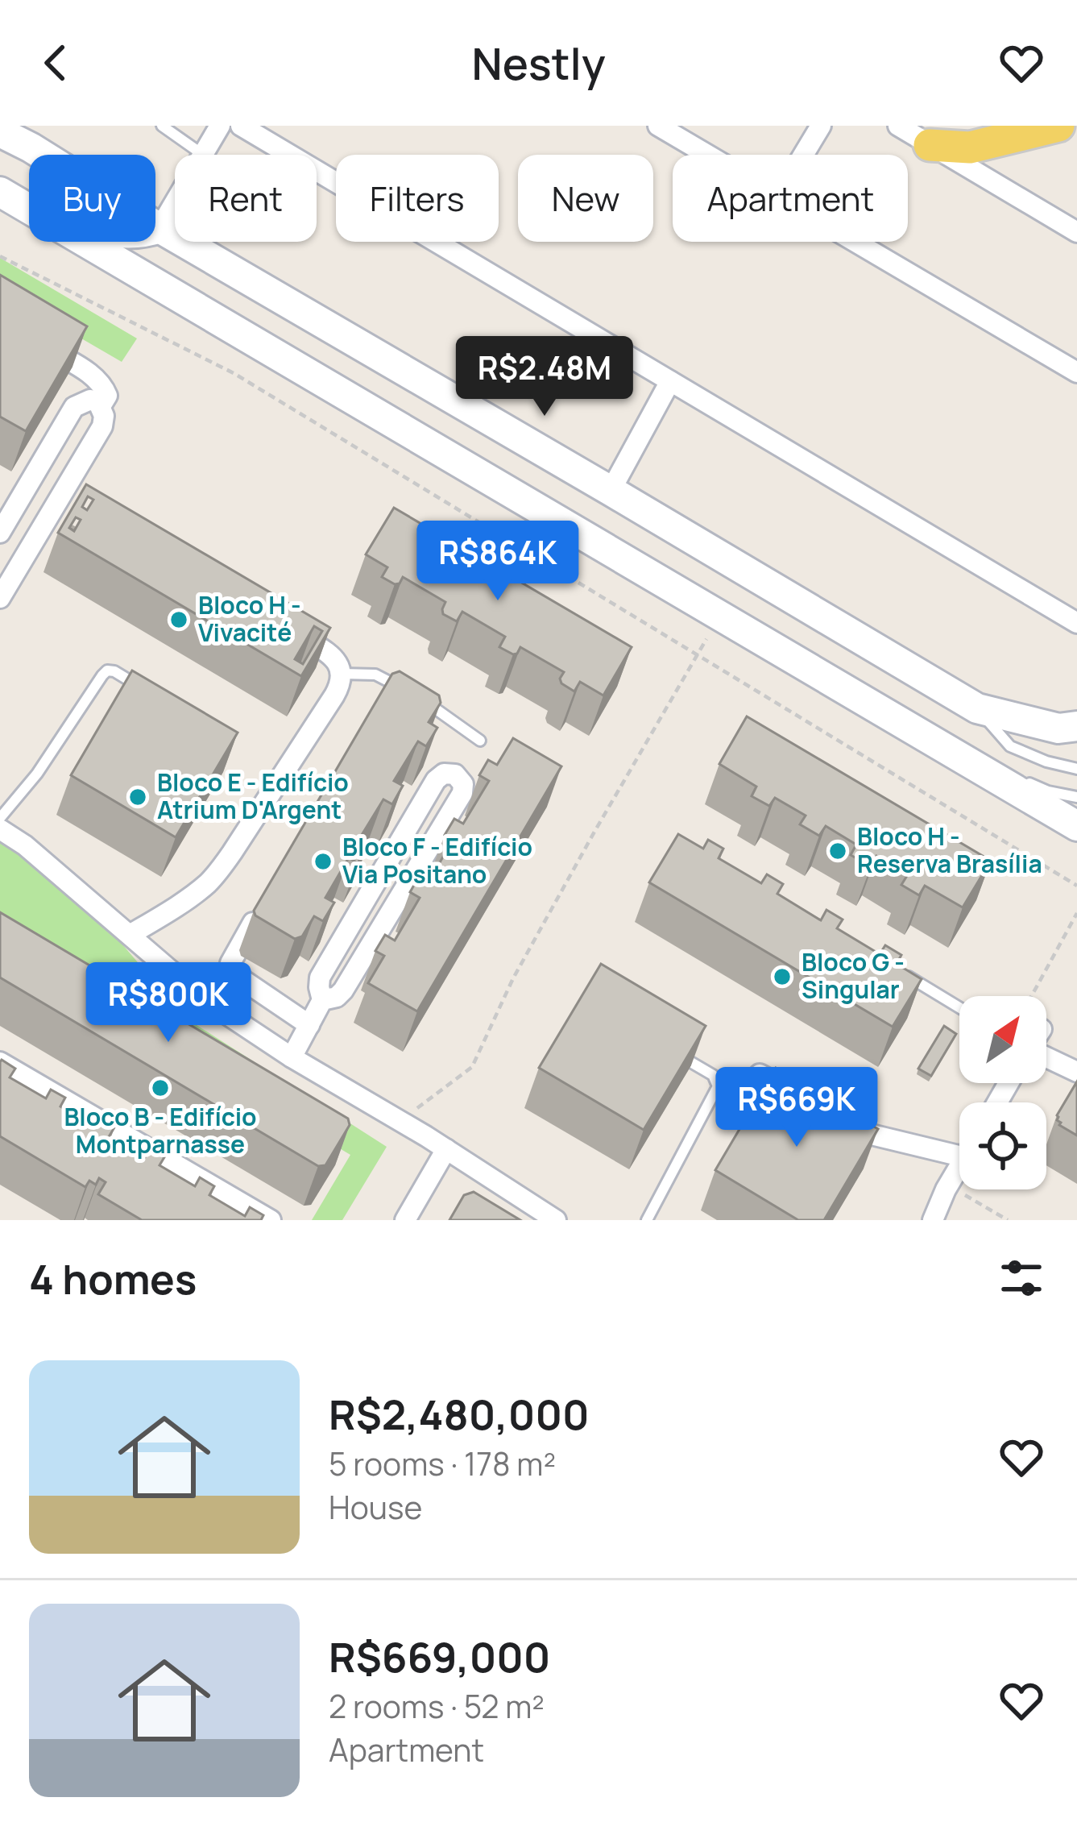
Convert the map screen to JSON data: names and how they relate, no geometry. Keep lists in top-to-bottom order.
{
  "places": [
    "Bloco H - Vivacité",
    "Bloco E - Edifício Atrium D'Argent",
    "Bloco H - Reserva Brasília",
    "Bloco F - Edifício Via Positano",
    "Bloco G - Singular",
    "Bloco B - Edifício Montparnasse"
  ],
  "north": "top right",
  "page": {
    "header": "Nestly",
    "chip": [
      "Buy",
      "Rent",
      "Filters",
      "New",
      "Apartment"
    ],
    "price": [
      "R$2.48M",
      "R$864K",
      "R$800K",
      "R$669K"
    ],
    "heading": "4 homes",
    "list": [
      {
        "name": "R$2,480,000",
        "note": "5 rooms · 178 m² · House"
      },
      {
        "name": "R$669,000",
        "note": "2 rooms · 52 m² · Apartment"
      }
    ]
  }
}
